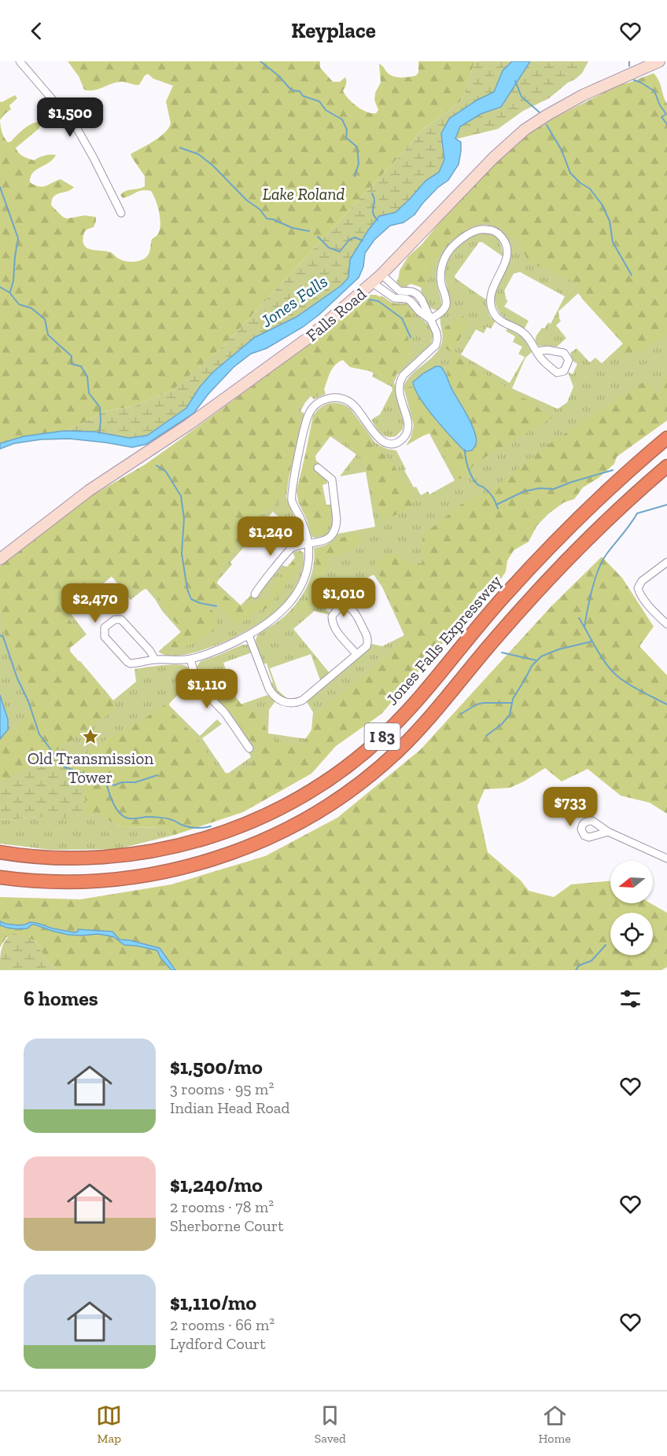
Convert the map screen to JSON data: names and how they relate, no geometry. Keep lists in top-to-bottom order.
{
  "streets": {
    "highway": ["Jones Falls Expressway", "I 83"],
    "main road": ["Falls Road"]
  },
  "water": ["Jones Falls"],
  "parks": ["Lake Roland"],
  "places": {
    "place": ["Old Transmission Tower"]
  },
  "north": "left",
  "page": {
    "header": "Keyplace",
    "price": [
      "$1,500",
      "$1,240",
      "$1,010",
      "$2,470",
      "$1,110",
      "$733"
    ],
    "heading": "6 homes",
    "list": [
      {
        "name": "$1,500/mo",
        "note": "3 rooms · 95 m² · Indian Head Road"
      },
      {
        "name": "$1,240/mo",
        "note": "2 rooms · 78 m² · Sherborne Court"
      },
      {
        "name": "$1,110/mo",
        "note": "2 rooms · 66 m² · Lydford Court"
      }
    ],
    "tabs": ["Map", "Saved", "Home"]
  }
}
